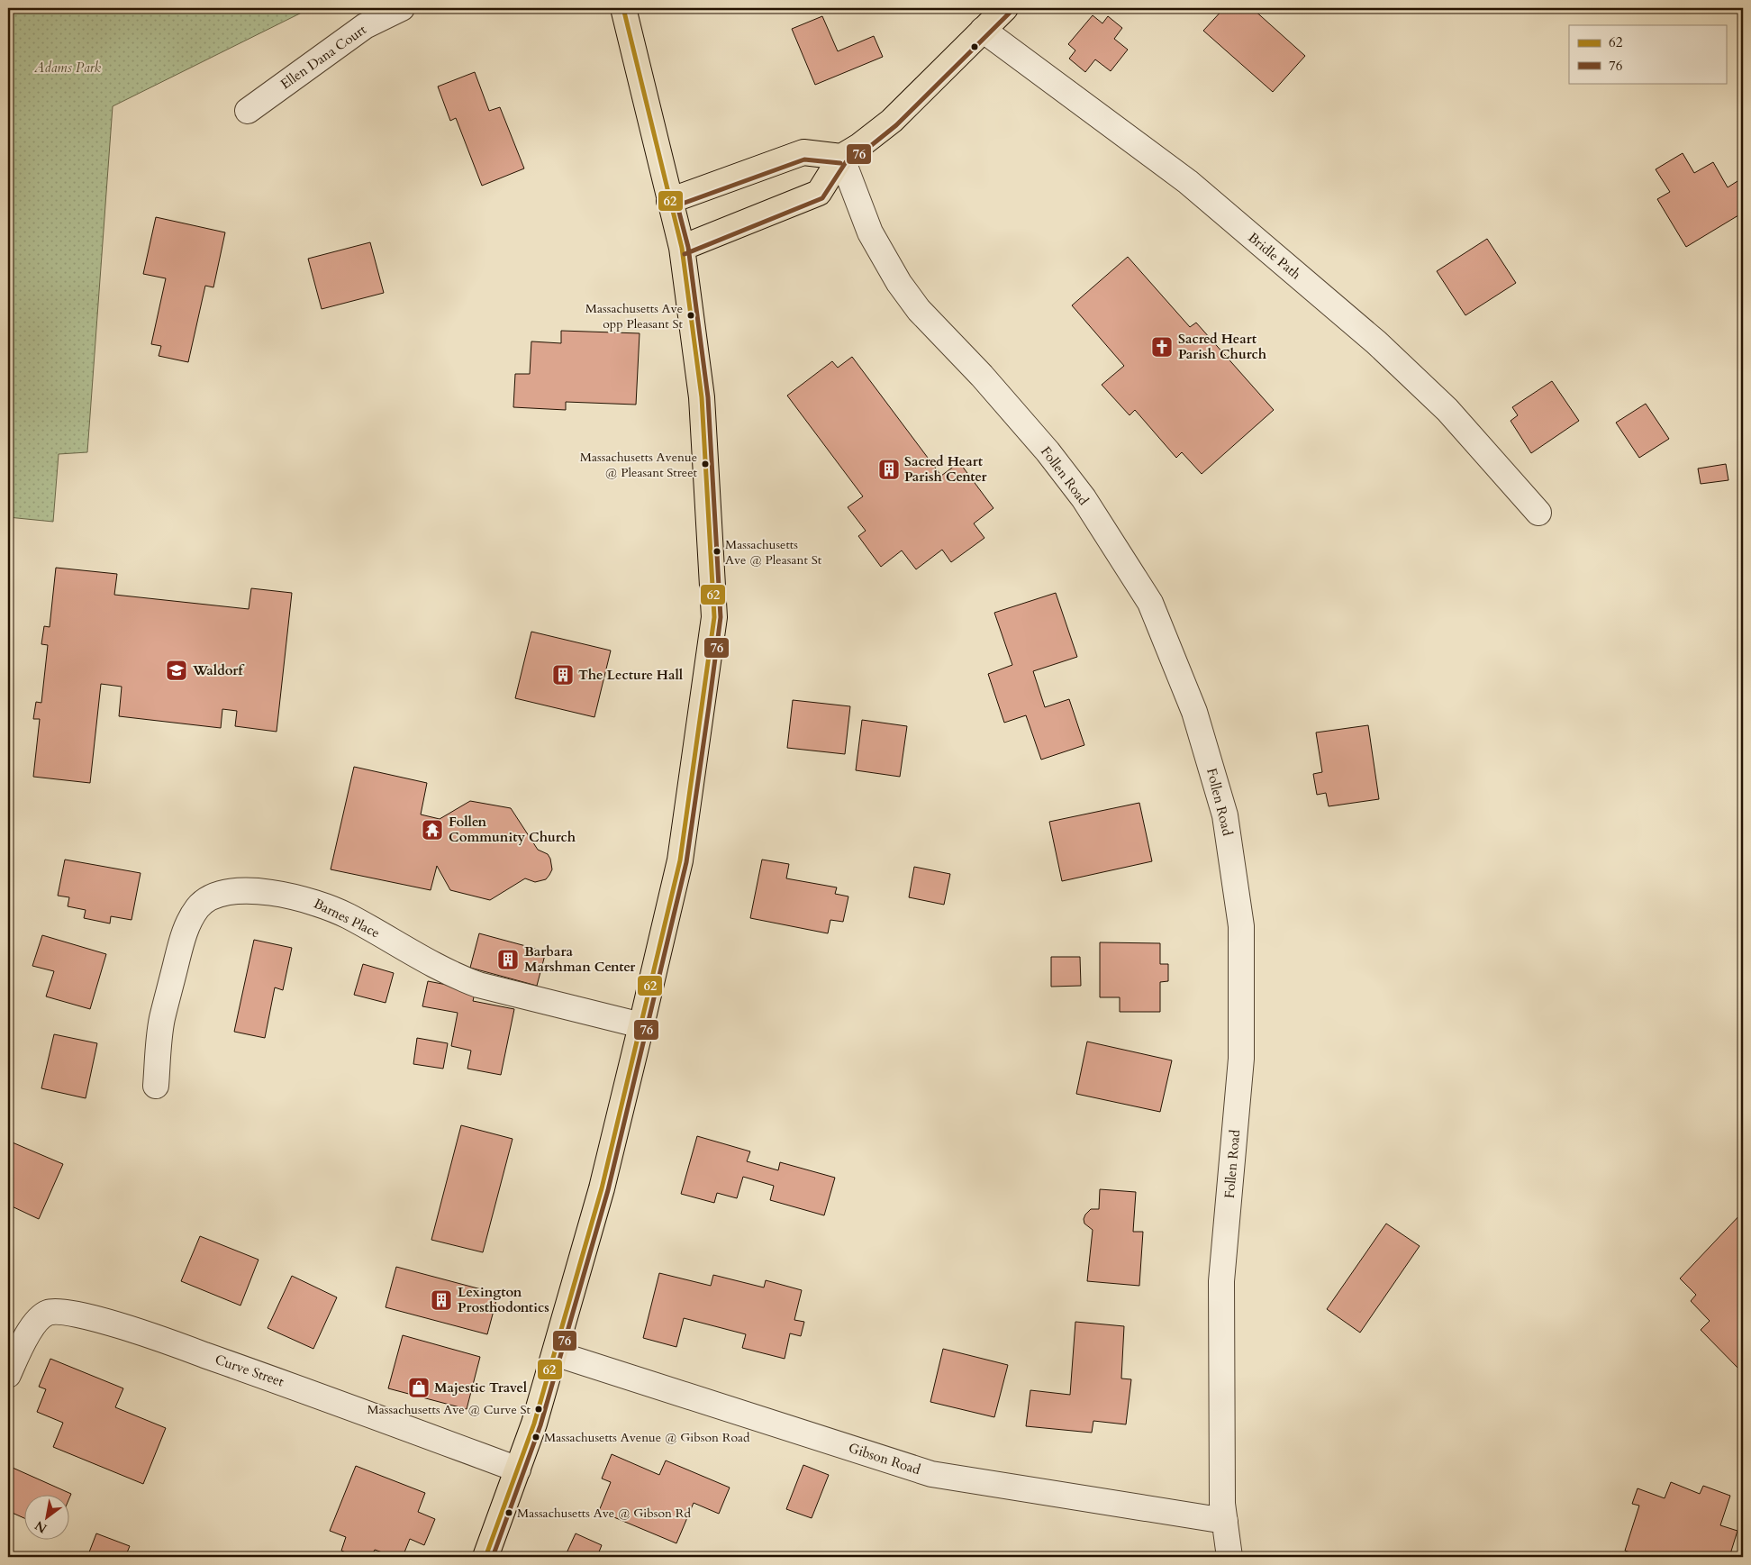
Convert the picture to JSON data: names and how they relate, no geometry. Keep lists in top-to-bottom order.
{
  "streets": {
    "street": [
      "Ellen Dana Court",
      "Bridle Path",
      "Follen Road",
      "Barnes Place",
      "Curve Street",
      "Gibson Road"
    ]
  },
  "crossings": [
    ["Follen Road", "Gibson Road"]
  ],
  "parks": ["Adams Park"],
  "places": {
    "other": [
      "Massachusetts Ave opp Pleasant St",
      "Massachusetts Avenue @ Pleasant Street",
      "Massachusetts Ave @ Pleasant St",
      "Massachusetts Ave @ Curve St",
      "Massachusetts Avenue @ Gibson Road",
      "Massachusetts Ave @ Gibson Rd"
    ],
    "church": ["Sacred Heart Parish Church"],
    "building": [
      "Sacred Heart Parish Center",
      "The Lecture Hall",
      "Barbara Marshman Center",
      "Lexington Prosthodontics"
    ],
    "school or university": ["Waldorf"],
    "temple": ["Follen Community Church"],
    "shop": ["Majestic Travel"]
  },
  "lines": ["transit line 62", "transit line 76"],
  "legend": ["62", "76"],
  "north": "bottom left"
}
